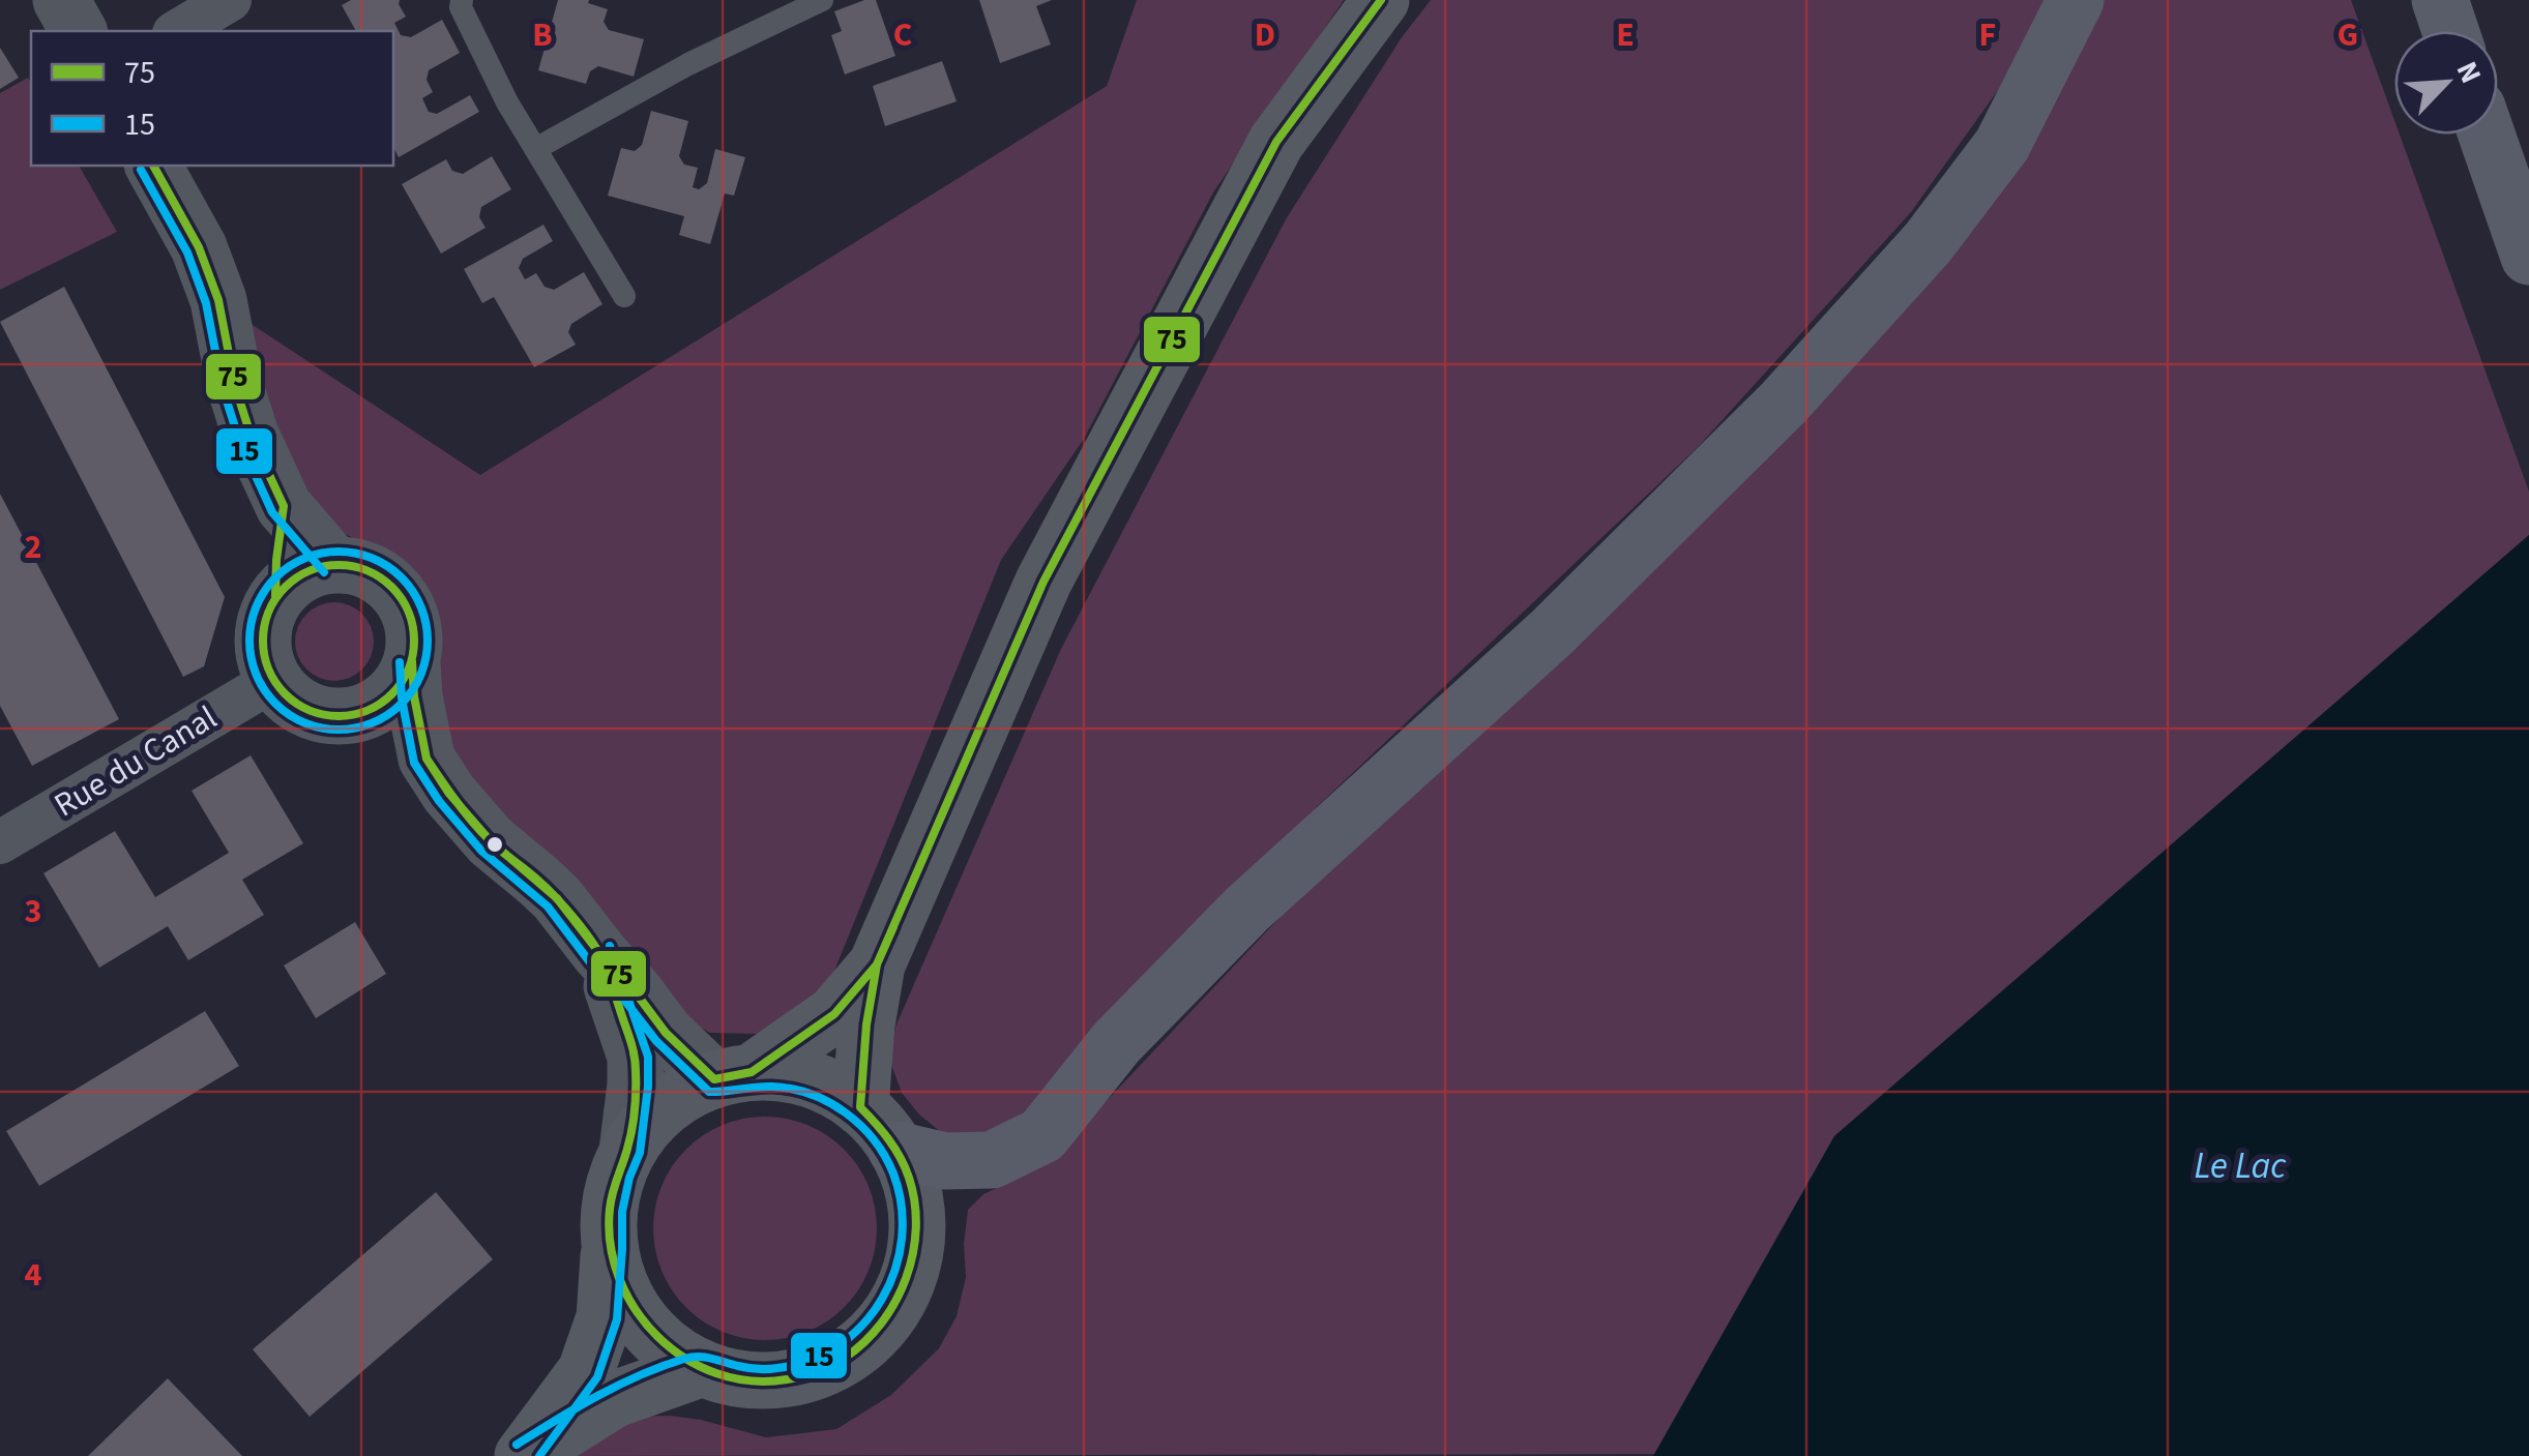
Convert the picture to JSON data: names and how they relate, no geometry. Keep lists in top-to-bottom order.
{
  "streets": {
    "street": ["Rue du Canal"]
  },
  "water": ["Le Lac"],
  "lines": ["transit line 75", "transit line 15"],
  "legend": ["75", "15"],
  "north": "top right",
  "grid": {
    "columns": [
      "B",
      "C",
      "D",
      "E",
      "F",
      "G"
    ],
    "rows": ["2", "3", "4"]
  }
}
